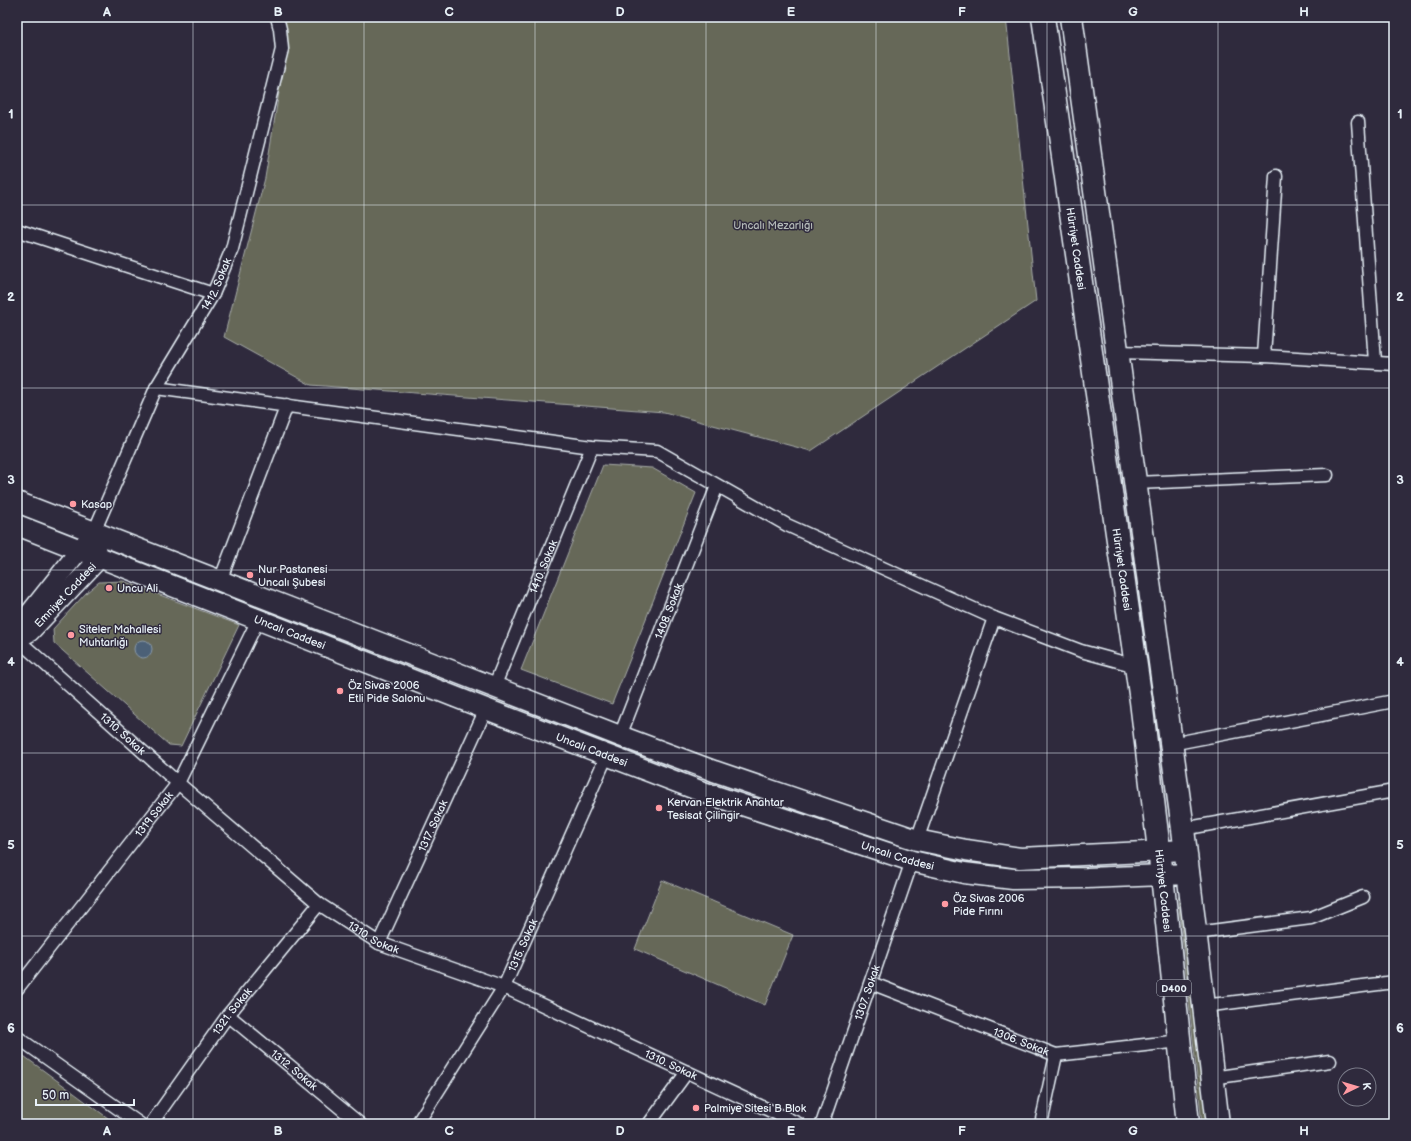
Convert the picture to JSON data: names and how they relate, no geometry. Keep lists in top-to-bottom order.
{
  "streets": {
    "highway": ["Hürriyet Caddesi", "D400"],
    "main road": ["Uncalı Caddesi"],
    "street": [
      "1412. Sokak",
      "1410. Sokak",
      "Emniyet Caddesi",
      "1408. Sokak",
      "1310. Sokak",
      "1319 Sokak",
      "1317. Sokak",
      "1315. Sokak",
      "1307. Sokak",
      "1321. Sokak",
      "1306. Sokak",
      "1312. Sokak"
    ]
  },
  "crossings": [
    ["Hürriyet Caddesi", "Uncalı Caddesi"],
    ["Hürriyet Caddesi", "1306. Sokak"],
    ["1412. Sokak", "Emniyet Caddesi"],
    ["1412. Sokak", "Uncalı Caddesi"],
    ["1410. Sokak", "Uncalı Caddesi"],
    ["Emniyet Caddesi", "Uncalı Caddesi"],
    ["Emniyet Caddesi", "1310. Sokak"],
    ["1408. Sokak", "Uncalı Caddesi"],
    ["Uncalı Caddesi", "1319 Sokak"],
    ["Uncalı Caddesi", "1317. Sokak"],
    ["Uncalı Caddesi", "1315. Sokak"],
    ["Uncalı Caddesi", "1307. Sokak"],
    ["1310. Sokak", "1319 Sokak"],
    ["1310. Sokak", "1317. Sokak"],
    ["1310. Sokak", "1315. Sokak"],
    ["1310. Sokak", "1321. Sokak"],
    ["1307. Sokak", "1306. Sokak"],
    ["1321. Sokak", "1312. Sokak"]
  ],
  "parks": ["Uncalı Mezarlığı"],
  "places": [
    "Kasap",
    "Nur Pastanesi Uncalı Şubesi",
    "Uncu Ali",
    "Siteler Mahallesi Muhtarlığı",
    "Öz Sivas 2006 Etli Pide Salonu",
    "Kervan Elektrik Anahtar Tesisat Çilingir",
    "Öz Sivas 2006 Pide Fırını",
    "Palmiye Sitesi B Blok"
  ],
  "scale_bar": "50 m",
  "north": "right",
  "grid": {
    "columns": [
      "A",
      "B",
      "C",
      "D",
      "E",
      "F",
      "G",
      "H"
    ],
    "rows": [
      "1",
      "2",
      "3",
      "4",
      "5",
      "6"
    ]
  }
}
